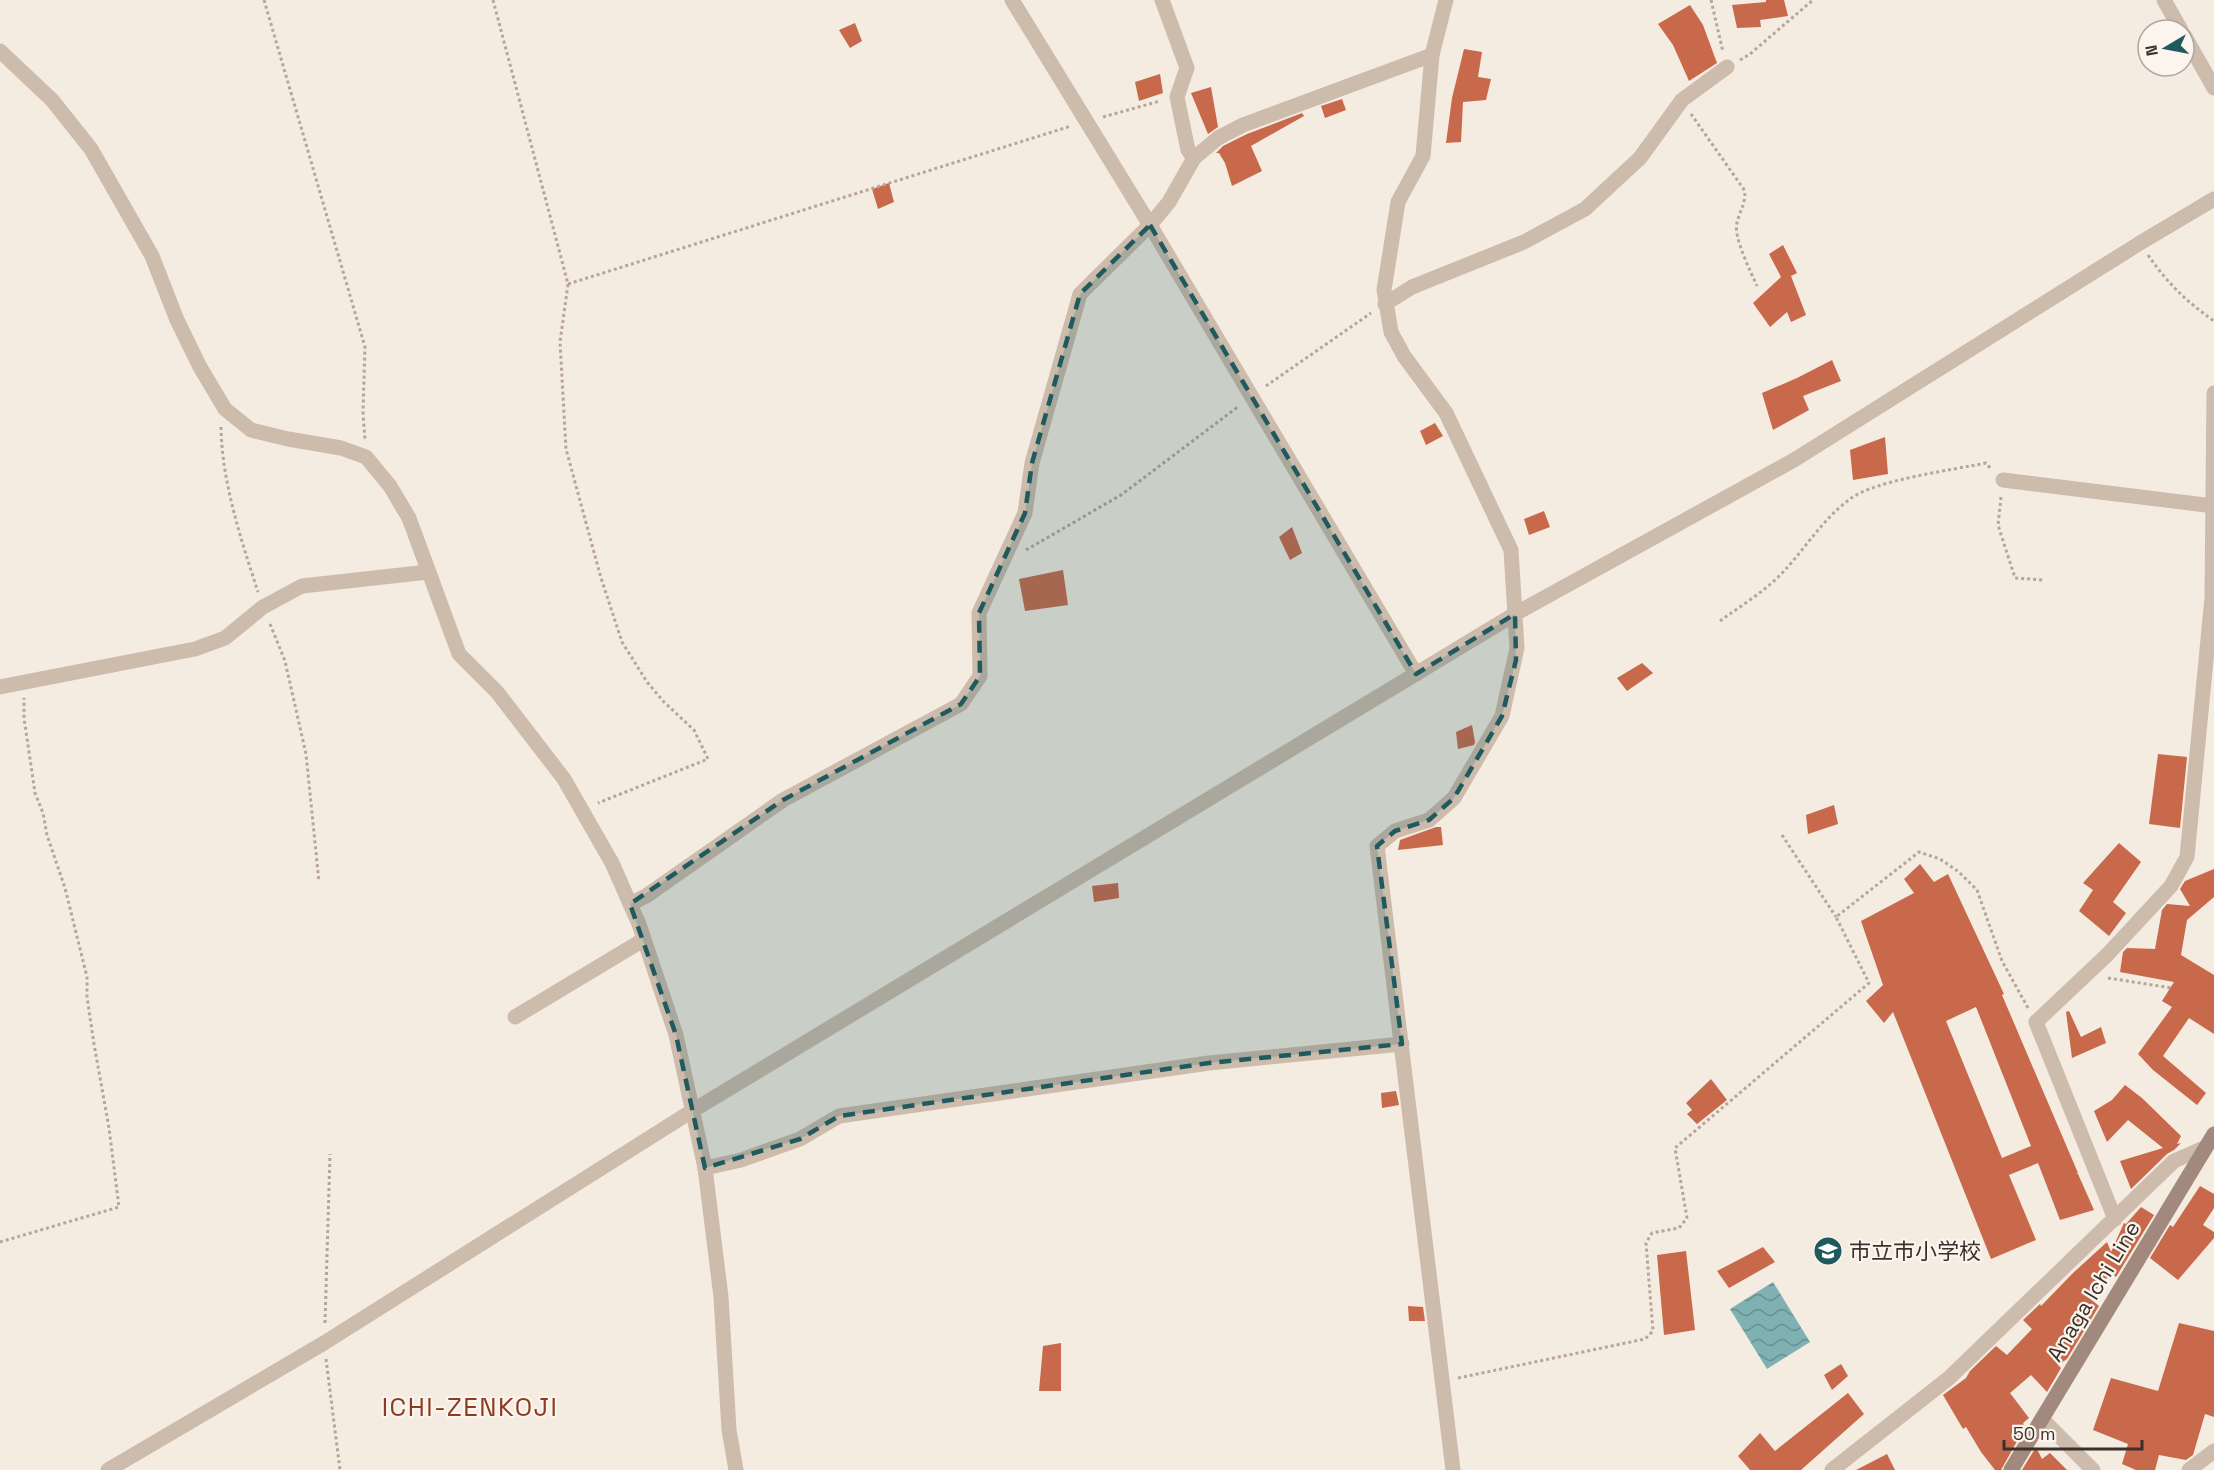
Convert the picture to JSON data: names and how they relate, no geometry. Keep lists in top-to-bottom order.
{
  "streets": {
    "main road": ["Anaga Ichi Line"]
  },
  "districts": ["ICHI-ZENKOJI"],
  "places": {
    "school or university": ["市立市小学校"]
  },
  "scale_bar": "50 m",
  "north": "left"
}
